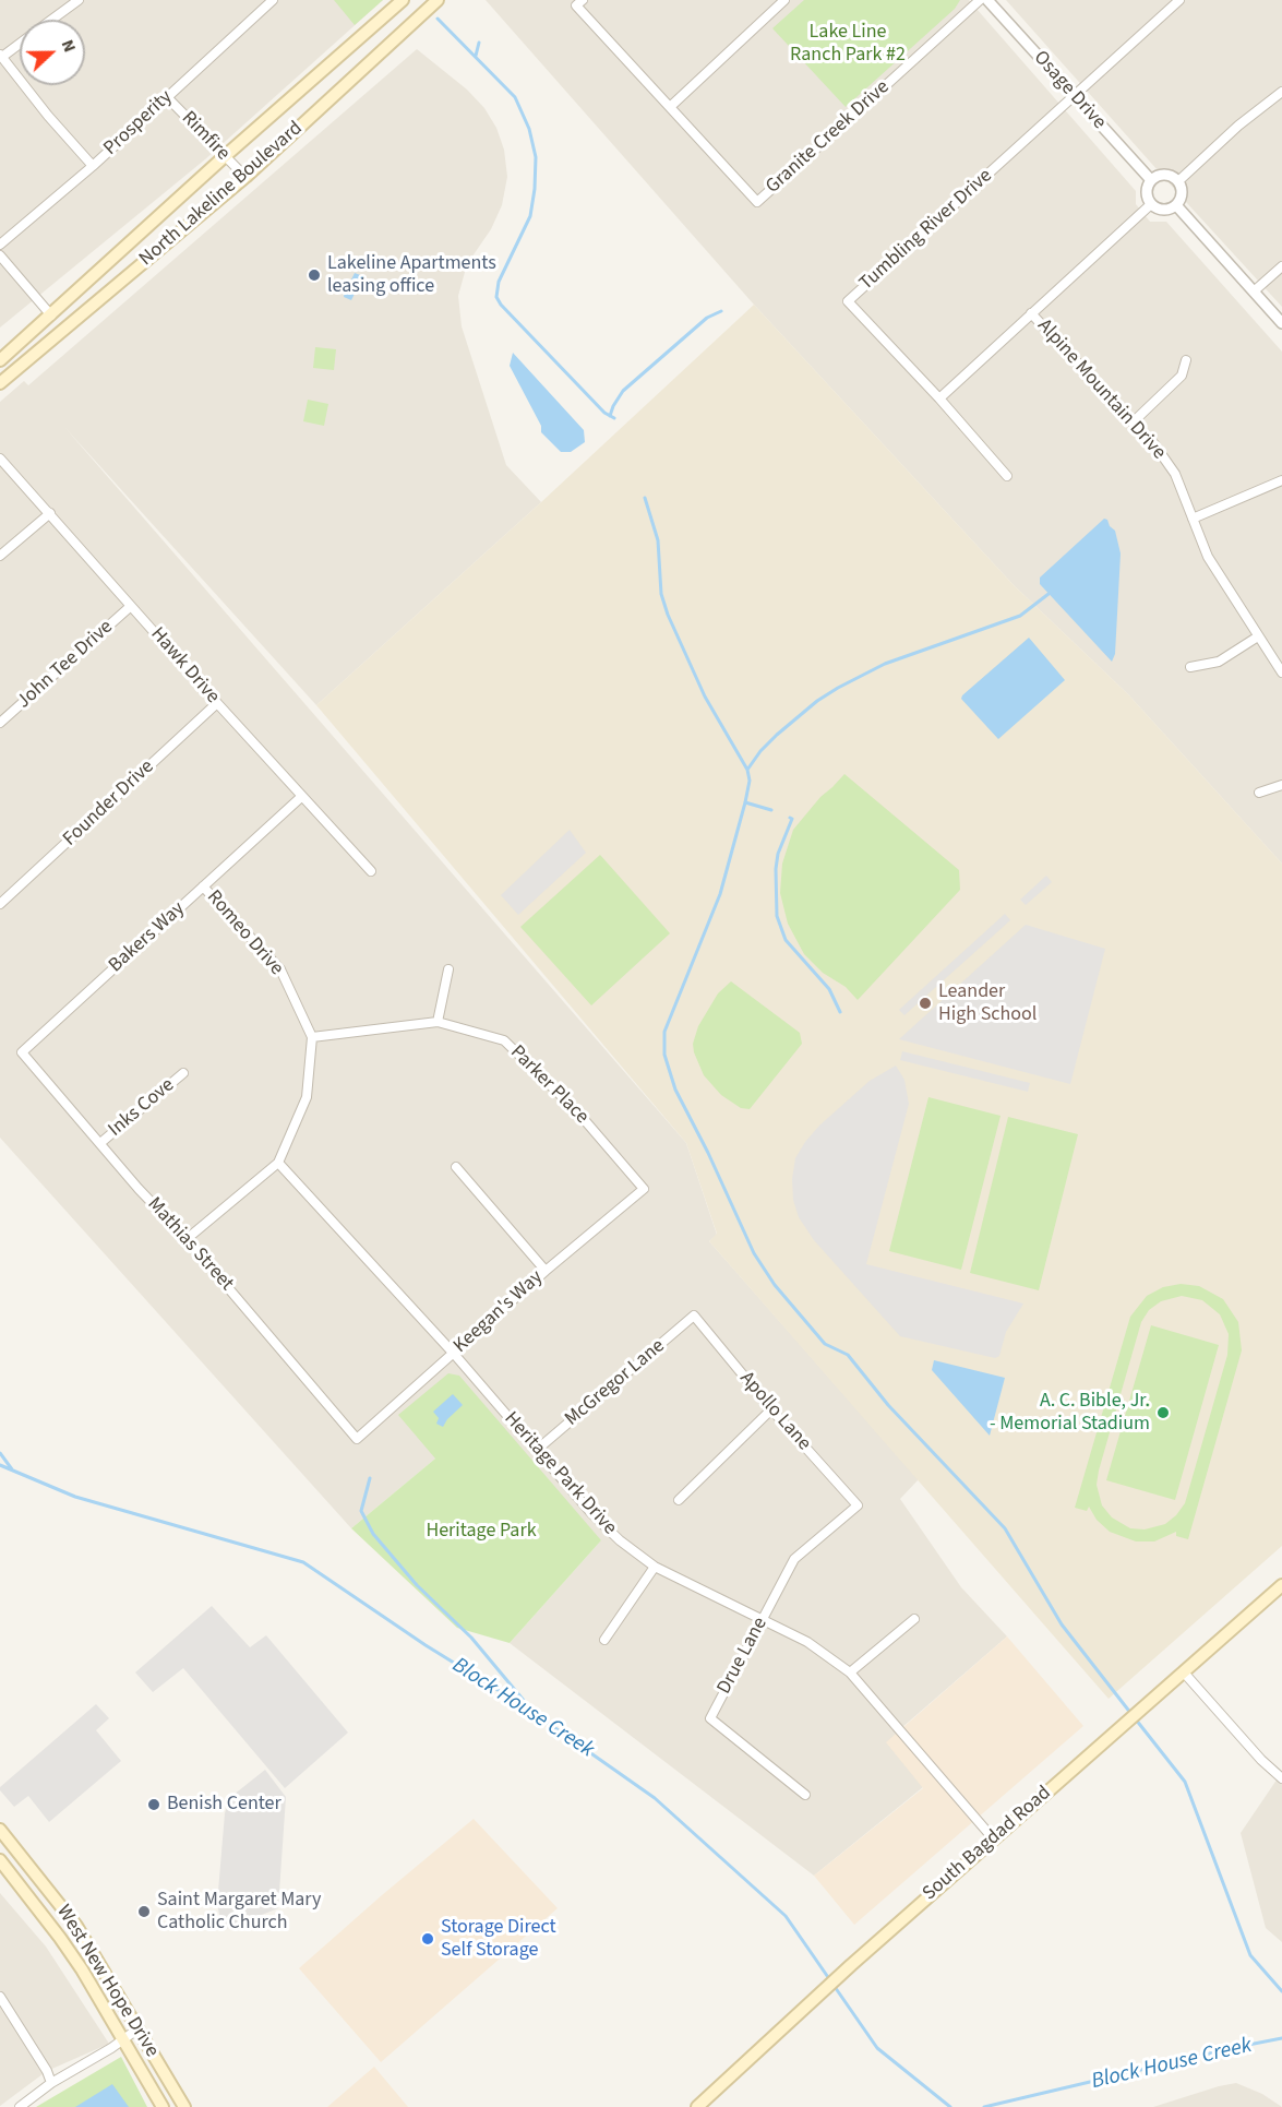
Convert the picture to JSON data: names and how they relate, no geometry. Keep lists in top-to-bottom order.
{
  "streets": {
    "main road": ["North Lakeline Boulevard", "South Bagdad Road", "West New Hope Drive"],
    "street": [
      "Osage Drive",
      "Prosperity",
      "Rimfire",
      "Granite Creek Drive",
      "Tumbling River Drive",
      "Alpine Mountain Drive",
      "John Tee Drive",
      "Hawk Drive",
      "Founder Drive",
      "Romeo Drive",
      "Bakers Way",
      "Parker Place",
      "Inks Cove",
      "Mathias Street",
      "Keegan's Way",
      "McGregor Lane",
      "Apollo Lane",
      "Heritage Park Drive",
      "Drue Lane"
    ]
  },
  "crossings": [
    ["Osage Drive", "Tumbling River Drive"],
    ["Prosperity", "Rimfire"],
    ["Rimfire", "North Lakeline Boulevard"],
    ["John Tee Drive", "Hawk Drive"],
    ["Hawk Drive", "Founder Drive"],
    ["Hawk Drive", "Bakers Way"],
    ["Romeo Drive", "Bakers Way"],
    ["Romeo Drive", "Parker Place"],
    ["Bakers Way", "Mathias Street"],
    ["Parker Place", "Keegan's Way"],
    ["Inks Cove", "Mathias Street"],
    ["Mathias Street", "Keegan's Way"],
    ["Keegan's Way", "Heritage Park Drive"],
    ["McGregor Lane", "Apollo Lane"],
    ["McGregor Lane", "Heritage Park Drive"],
    ["Apollo Lane", "Drue Lane"],
    ["Heritage Park Drive", "Drue Lane"],
    ["Heritage Park Drive", "South Bagdad Road"]
  ],
  "water": ["Block House Creek"],
  "parks": ["Lake Line Ranch Park #2", "Heritage Park"],
  "places": [
    "Lakeline Apartments leasing office",
    "Leander High School",
    "A. C. Bible, Jr. - Memorial Stadium",
    "Benish Center",
    "Saint Margaret Mary Catholic Church",
    "Storage Direct Self Storage"
  ],
  "north": "right"
}
